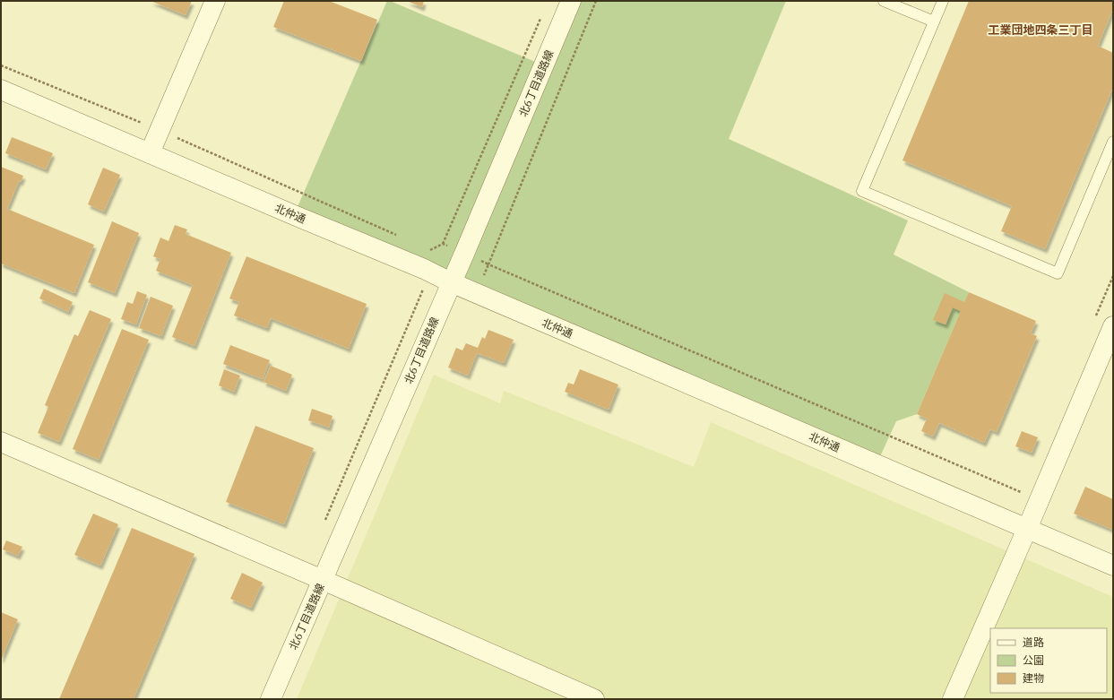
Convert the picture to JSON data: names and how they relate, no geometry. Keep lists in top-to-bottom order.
{
  "streets": {
    "street": ["北6丁目道路線", "北仲通"]
  },
  "crossings": [
    ["北6丁目道路線", "北仲通"]
  ],
  "districts": ["工業団地四条三丁目"],
  "legend": ["道路", "公園", "建物"]
}
